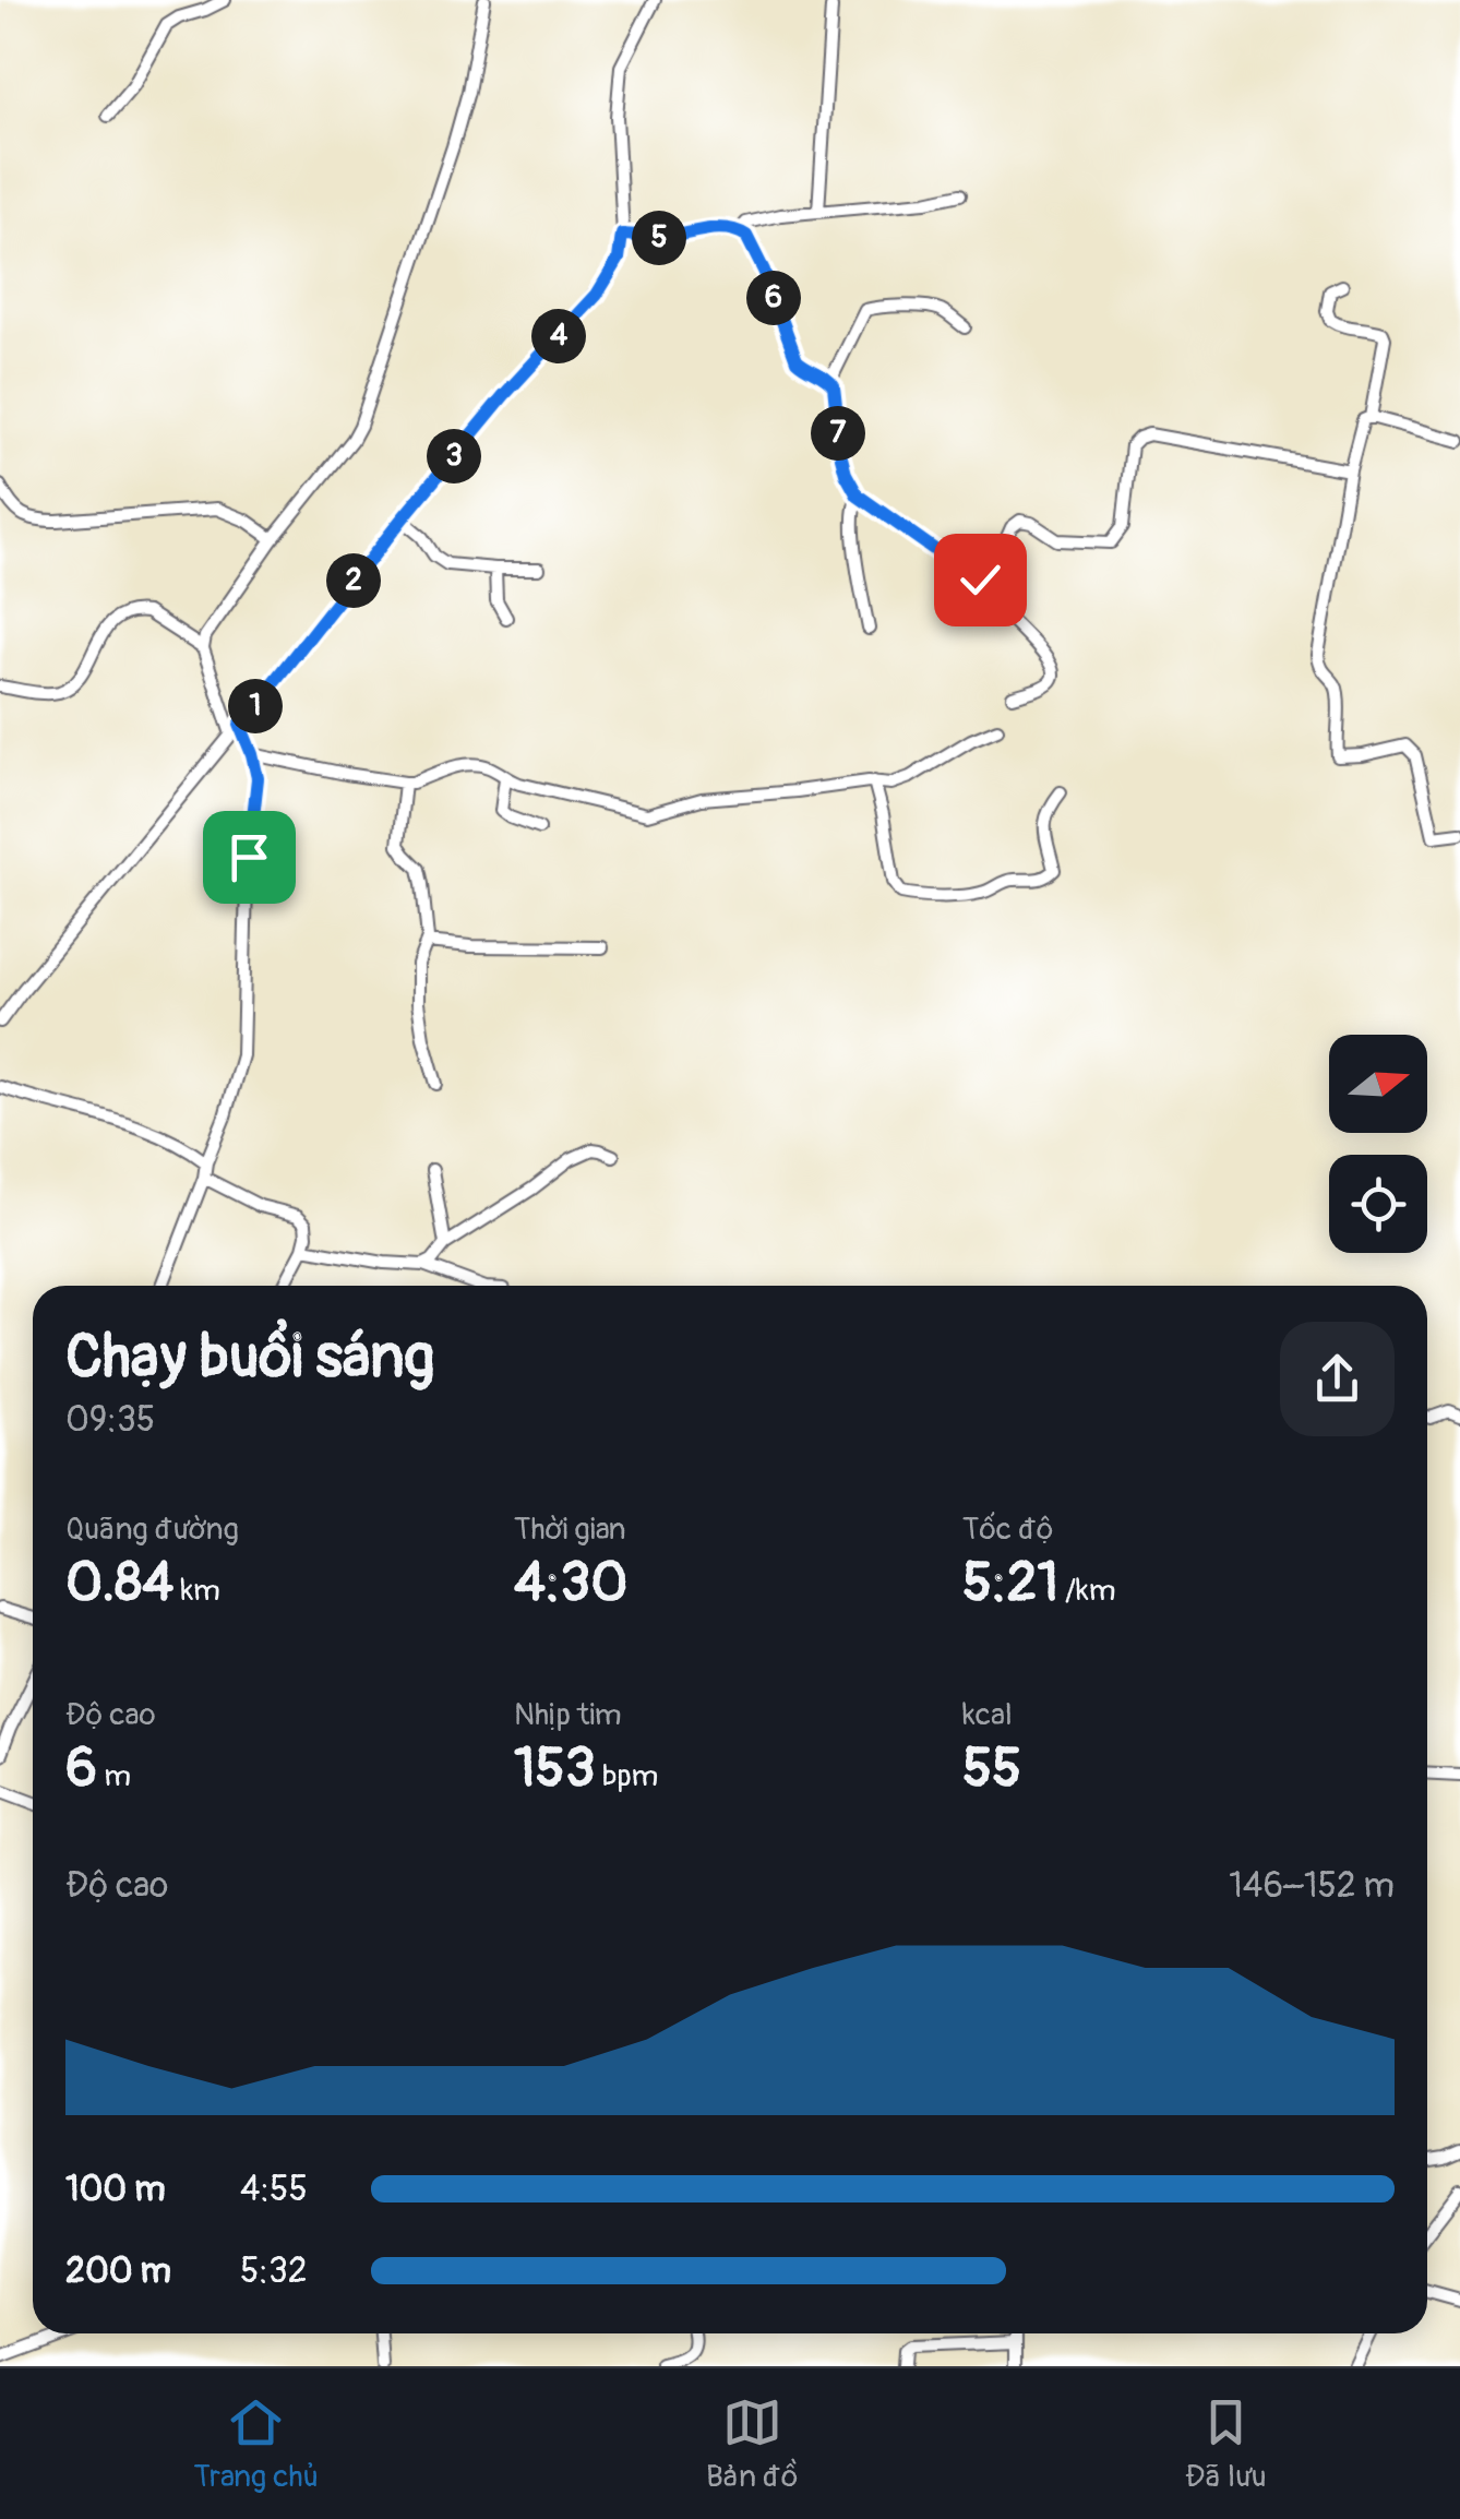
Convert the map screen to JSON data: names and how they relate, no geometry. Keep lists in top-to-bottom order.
{
  "north": "right",
  "page": {
    "pins": [
      "5",
      "6",
      "4",
      "7",
      "3",
      "2",
      "1"
    ],
    "heading": ["Chạy buổi sáng", "09:35"],
    "stats": [
      ["Quãng đường", "0.84 km"],
      ["Thời gian", "4:30"],
      ["Tốc độ", "5:21 /km"],
      ["Độ cao", "6 m"],
      ["Nhịp tim", "153 bpm"],
      ["kcal", "55"]
    ],
    "chart": ["Độ cao", "146–152 m"],
    "list": [
      {
        "name": "100 m",
        "note": "4:55"
      },
      {
        "name": "200 m",
        "note": "5:32"
      }
    ],
    "tabs": ["Trang chủ", "Bản đồ", "Đã lưu"]
  }
}
